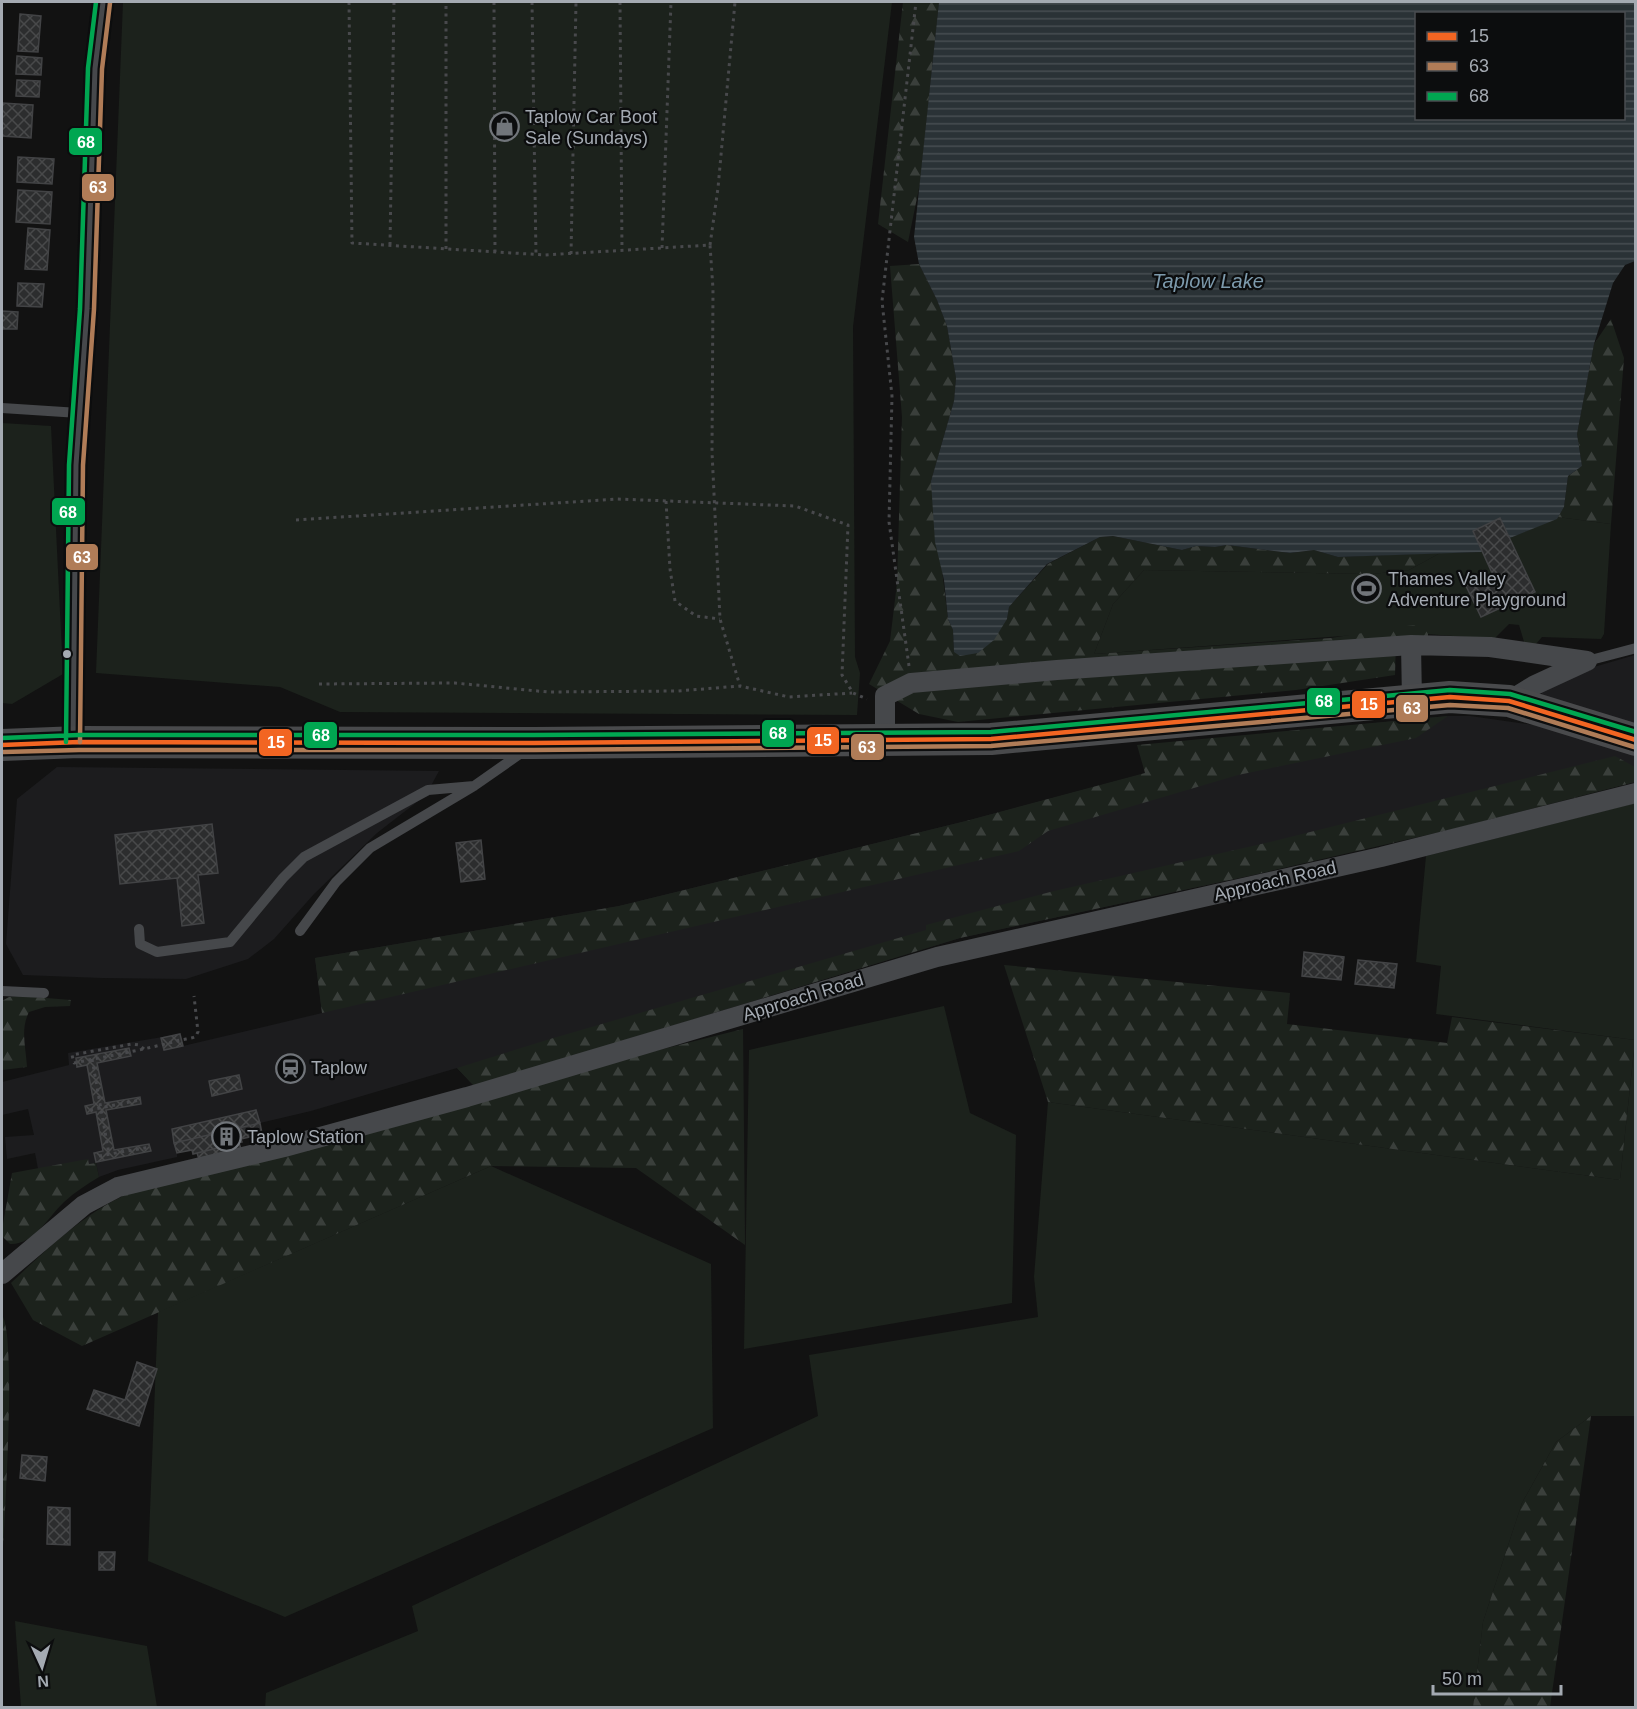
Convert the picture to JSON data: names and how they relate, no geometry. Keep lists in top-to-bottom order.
{
  "streets": {
    "street": ["Approach Road"]
  },
  "water": ["Taplow Lake"],
  "places": {
    "shop": ["Taplow Car Boot Sale (Sundays)"],
    "sports": ["Thames Valley Adventure Playground"],
    "station": ["Taplow"],
    "building": ["Taplow Station"]
  },
  "lines": ["transit line 68", "transit line 63", "transit line 15"],
  "legend": ["15", "63", "68"],
  "scale_bar": "50 m",
  "north": "bottom"
}
